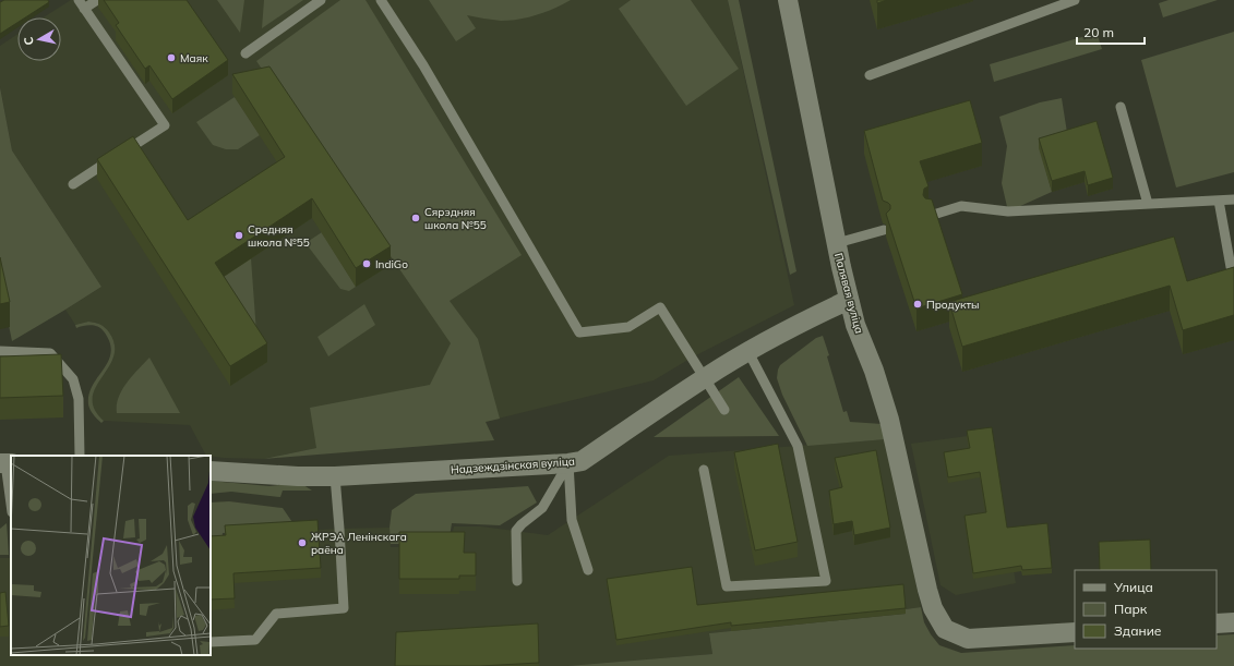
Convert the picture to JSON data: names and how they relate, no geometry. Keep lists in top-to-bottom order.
{
  "streets": {
    "street": ["Палявая вуліца", "Надзеждзінская вуліца"]
  },
  "crossings": [
    ["Палявая вуліца", "Надзеждзінская вуліца"]
  ],
  "places": [
    "Маяк",
    "Сярэдняя школа №55",
    "Средняя школа №55",
    "IndiGo",
    "Продукты",
    "ЖРЭА Ленінскага раёна"
  ],
  "legend": ["Улица", "Парк", "Здание"],
  "scale_bar": "20 m",
  "north": "left"
}
